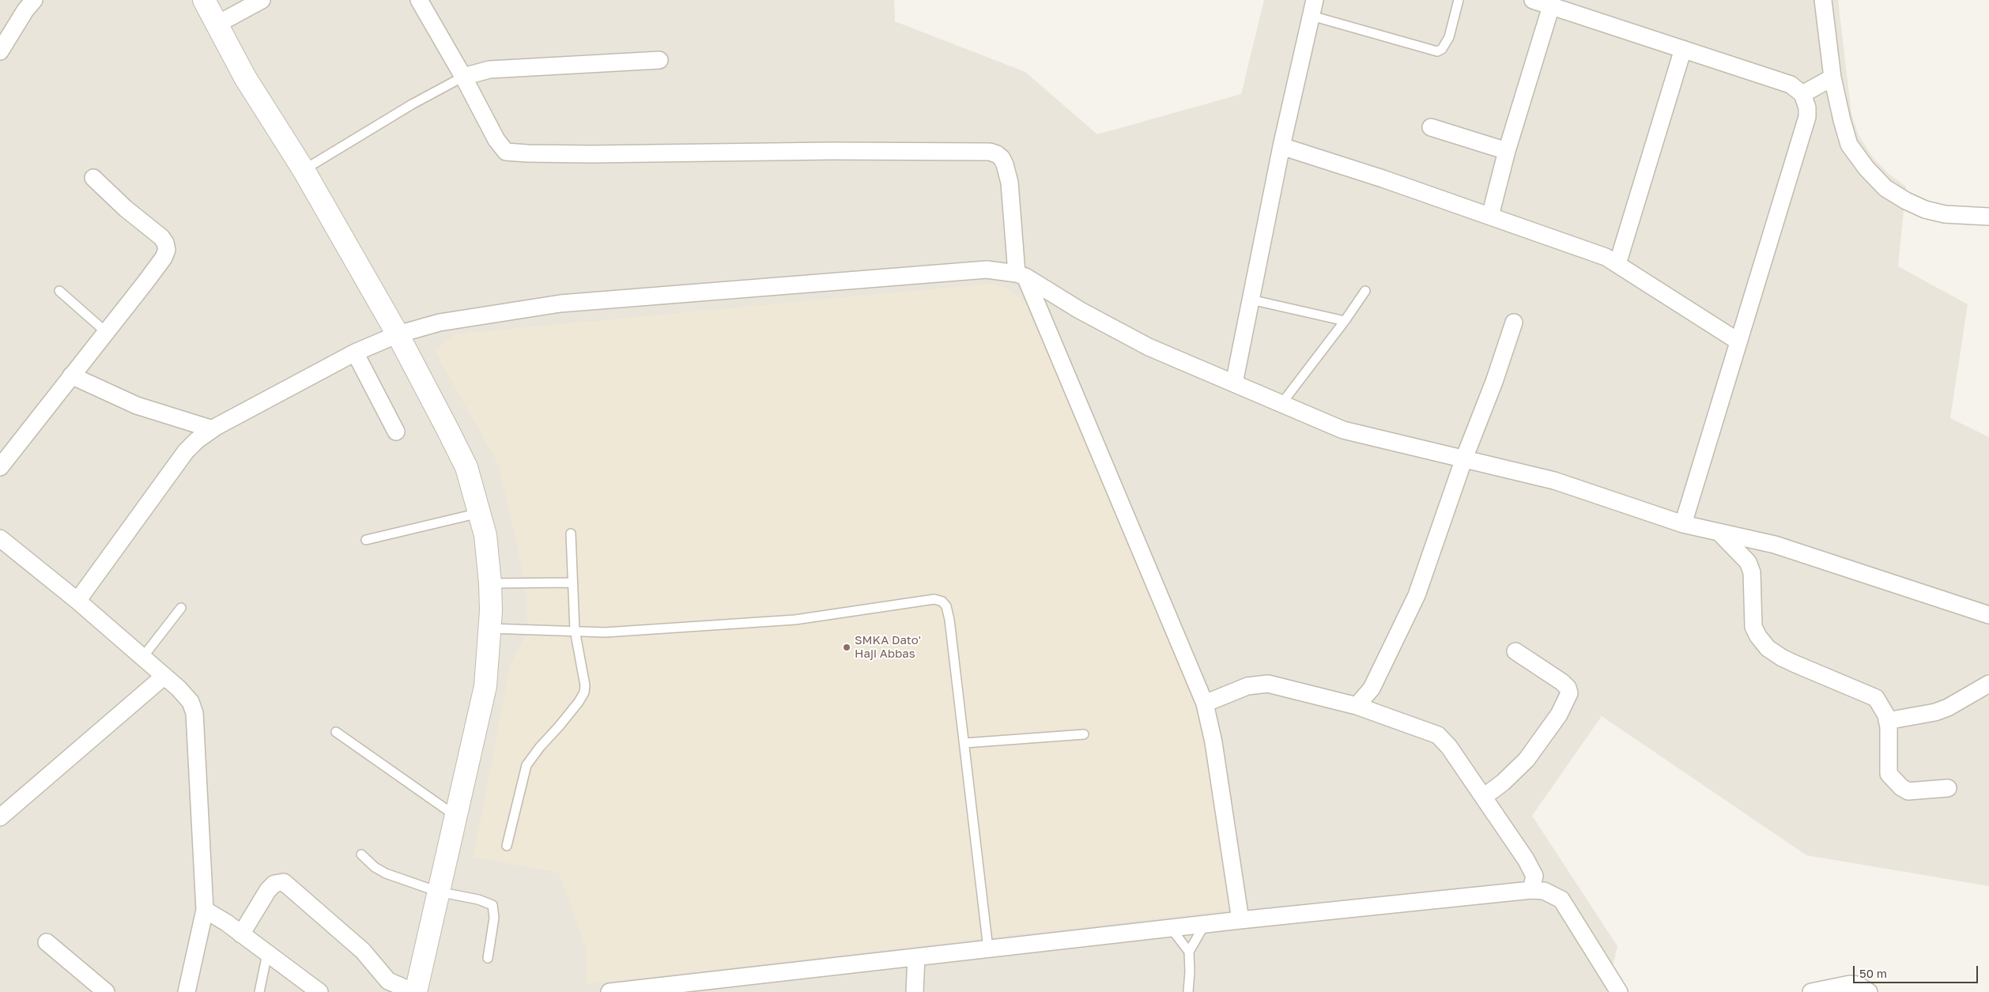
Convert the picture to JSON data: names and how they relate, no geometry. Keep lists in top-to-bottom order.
{
  "places": ["SMKA Dato' Haji Abbas"],
  "scale_bar": "50 m"
}
